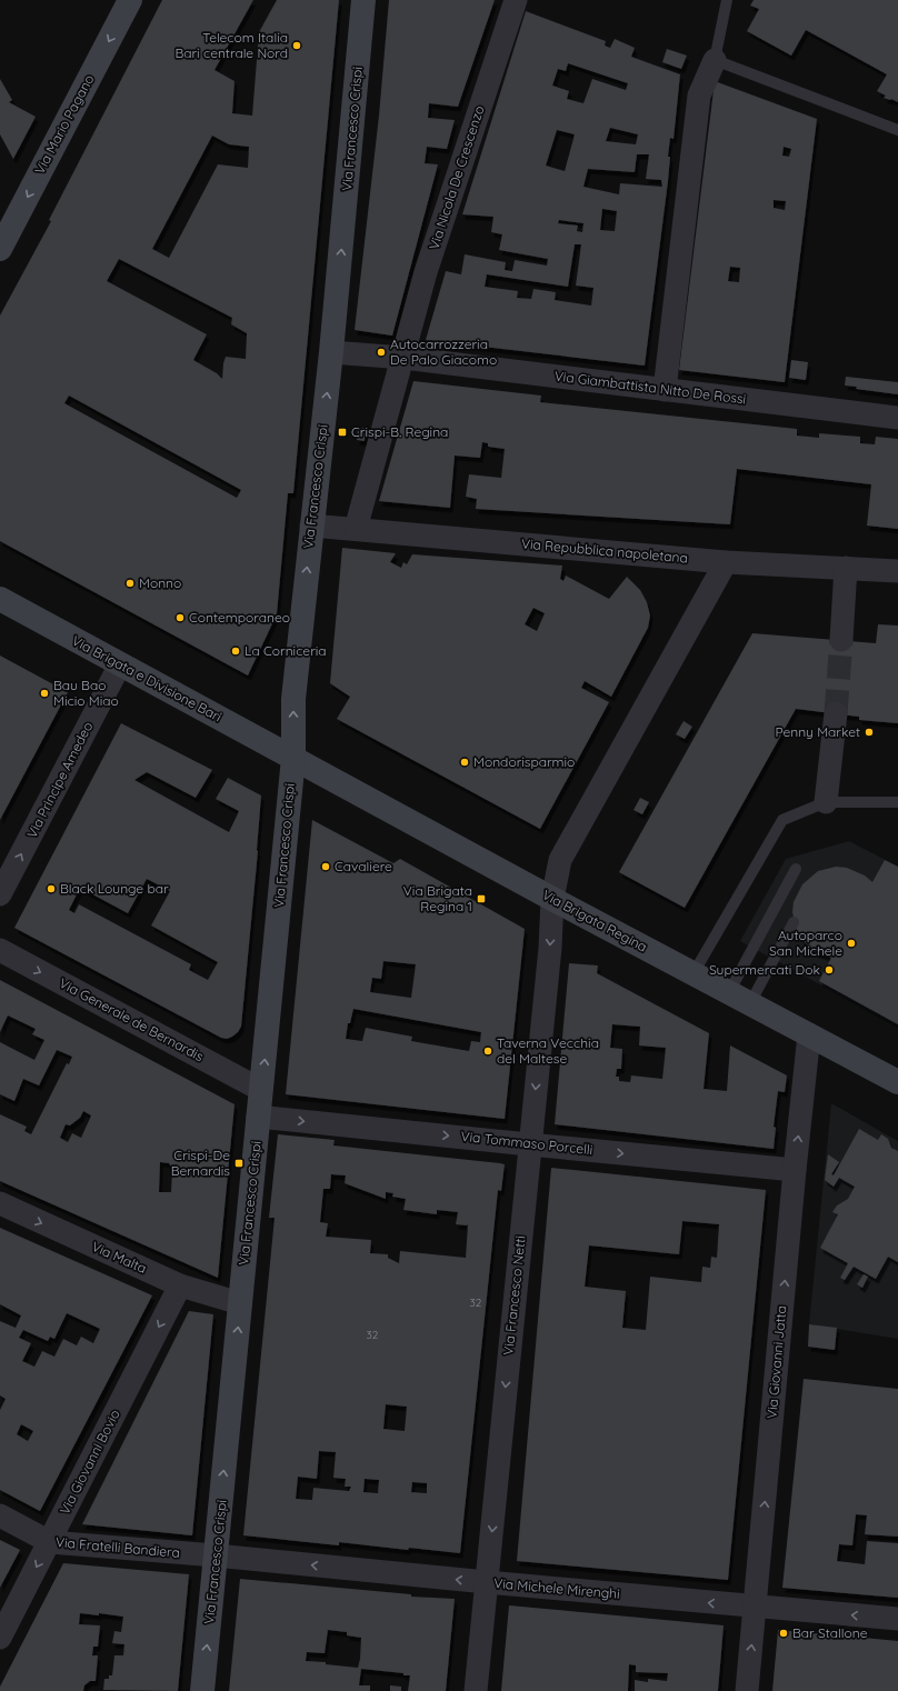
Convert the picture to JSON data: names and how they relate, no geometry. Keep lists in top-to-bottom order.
{
  "streets": {
    "main road": [
      "Via Mario Pagano",
      "Via Francesco Crispi",
      "Via Brigata e Divisione Bari",
      "Via Brigata Regina"
    ],
    "street": [
      "Via Nicola De Crescenzo",
      "Via Giambattista Nitto De Rossi",
      "Via Repubblica napoletana",
      "Via Principe Amedeo",
      "Via Generale de Bernardis",
      "Via Tommaso Porcelli",
      "Via Malta",
      "Via Francesco Netti",
      "Via Giovanni Jatta",
      "Via Giovanni Bovio",
      "Via Fratelli Bandiera",
      "Via Michele Mirenghi"
    ]
  },
  "crossings": [
    ["Via Francesco Crispi", "Via Giambattista Nitto De Rossi"],
    ["Via Francesco Crispi", "Via Repubblica napoletana"],
    ["Via Francesco Crispi", "Via Brigata e Divisione Bari"],
    ["Via Francesco Crispi", "Via Brigata Regina"],
    ["Via Francesco Crispi", "Via Generale de Bernardis"],
    ["Via Francesco Crispi", "Via Tommaso Porcelli"],
    ["Via Francesco Crispi", "Via Malta"],
    ["Via Francesco Crispi", "Via Fratelli Bandiera"],
    ["Via Francesco Crispi", "Via Michele Mirenghi"],
    ["Via Nicola De Crescenzo", "Via Giambattista Nitto De Rossi"],
    ["Via Nicola De Crescenzo", "Via Repubblica napoletana"],
    ["Via Repubblica napoletana", "Via Francesco Netti"],
    ["Via Brigata e Divisione Bari", "Via Principe Amedeo"],
    ["Via Brigata e Divisione Bari", "Via Brigata Regina"],
    ["Via Brigata Regina", "Via Francesco Netti"],
    ["Via Brigata Regina", "Via Giovanni Jatta"],
    ["Via Tommaso Porcelli", "Via Francesco Netti"],
    ["Via Tommaso Porcelli", "Via Giovanni Jatta"],
    ["Via Malta", "Via Giovanni Bovio"],
    ["Via Francesco Netti", "Via Michele Mirenghi"],
    ["Via Giovanni Jatta", "Via Michele Mirenghi"],
    ["Via Giovanni Bovio", "Via Fratelli Bandiera"],
    ["Via Fratelli Bandiera", "Via Michele Mirenghi"]
  ],
  "one_way": [
    "Via Mario Pagano",
    "Via Francesco Crispi",
    "Via Principe Amedeo",
    "Via Generale de Bernardis",
    "Via Tommaso Porcelli",
    "Via Malta",
    "Via Francesco Netti",
    "Via Giovanni Jatta",
    "Via Giovanni Bovio",
    "Via Michele Mirenghi"
  ],
  "places": {
    "other": [
      "Telecom Italia Bari centrale Nord",
      "Autocarrozzeria De Palo Giacomo",
      "Monno",
      "Contemporaneo",
      "La Corniceria",
      "Bau Bao Micio Miao",
      "Penny Market",
      "Mondorisparmio",
      "Cavaliere",
      "Black Lounge bar",
      "Autoparco San Michele",
      "Supermercati Dok",
      "Taverna Vecchia del Maltese",
      "Bar Stallone"
    ],
    "transit": ["Crispi-B. Regina", "Via Brigata Regina 1", "Crispi-De Bernardis"]
  },
  "house_numbers": ["32", "32"]
}
